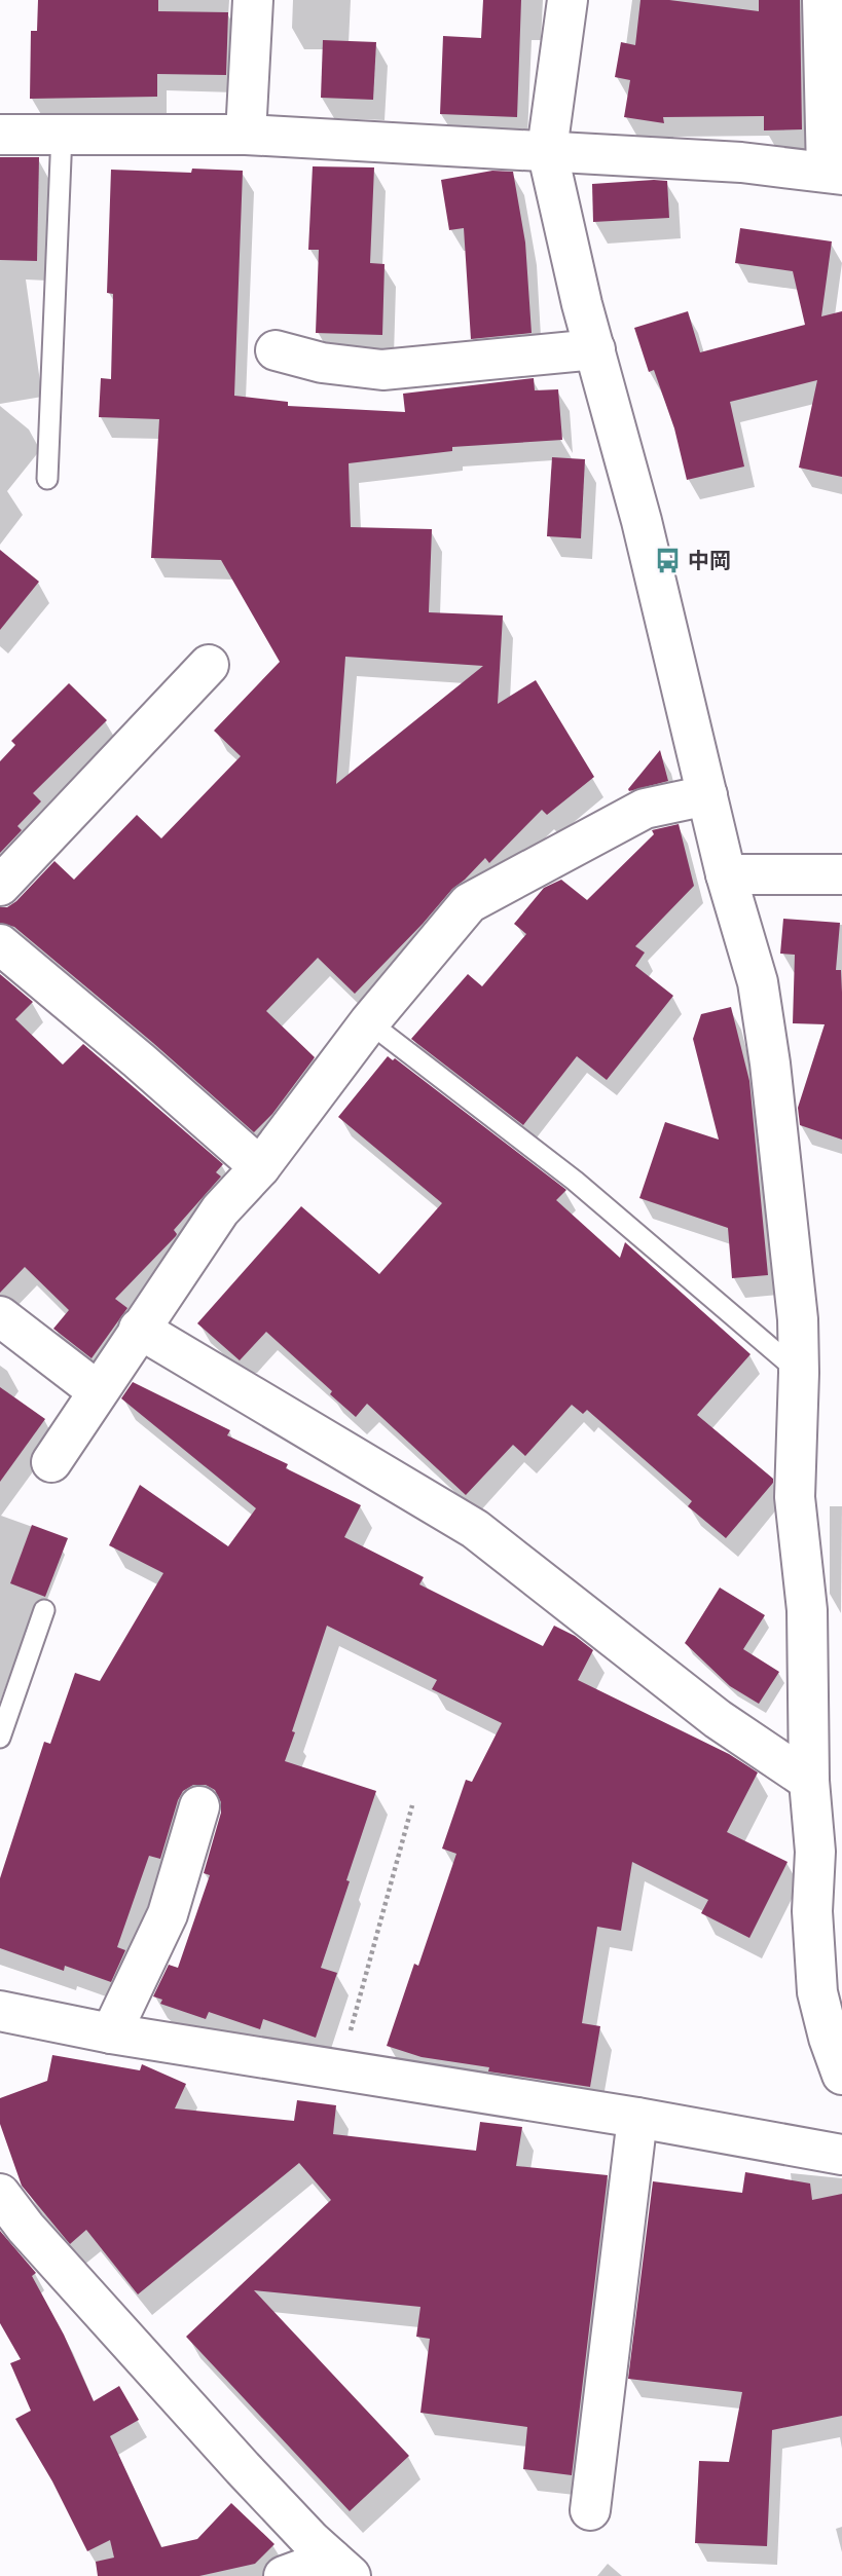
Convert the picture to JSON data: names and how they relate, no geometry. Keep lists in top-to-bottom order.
{
  "places": {
    "bus stop": ["中岡"]
  }
}
